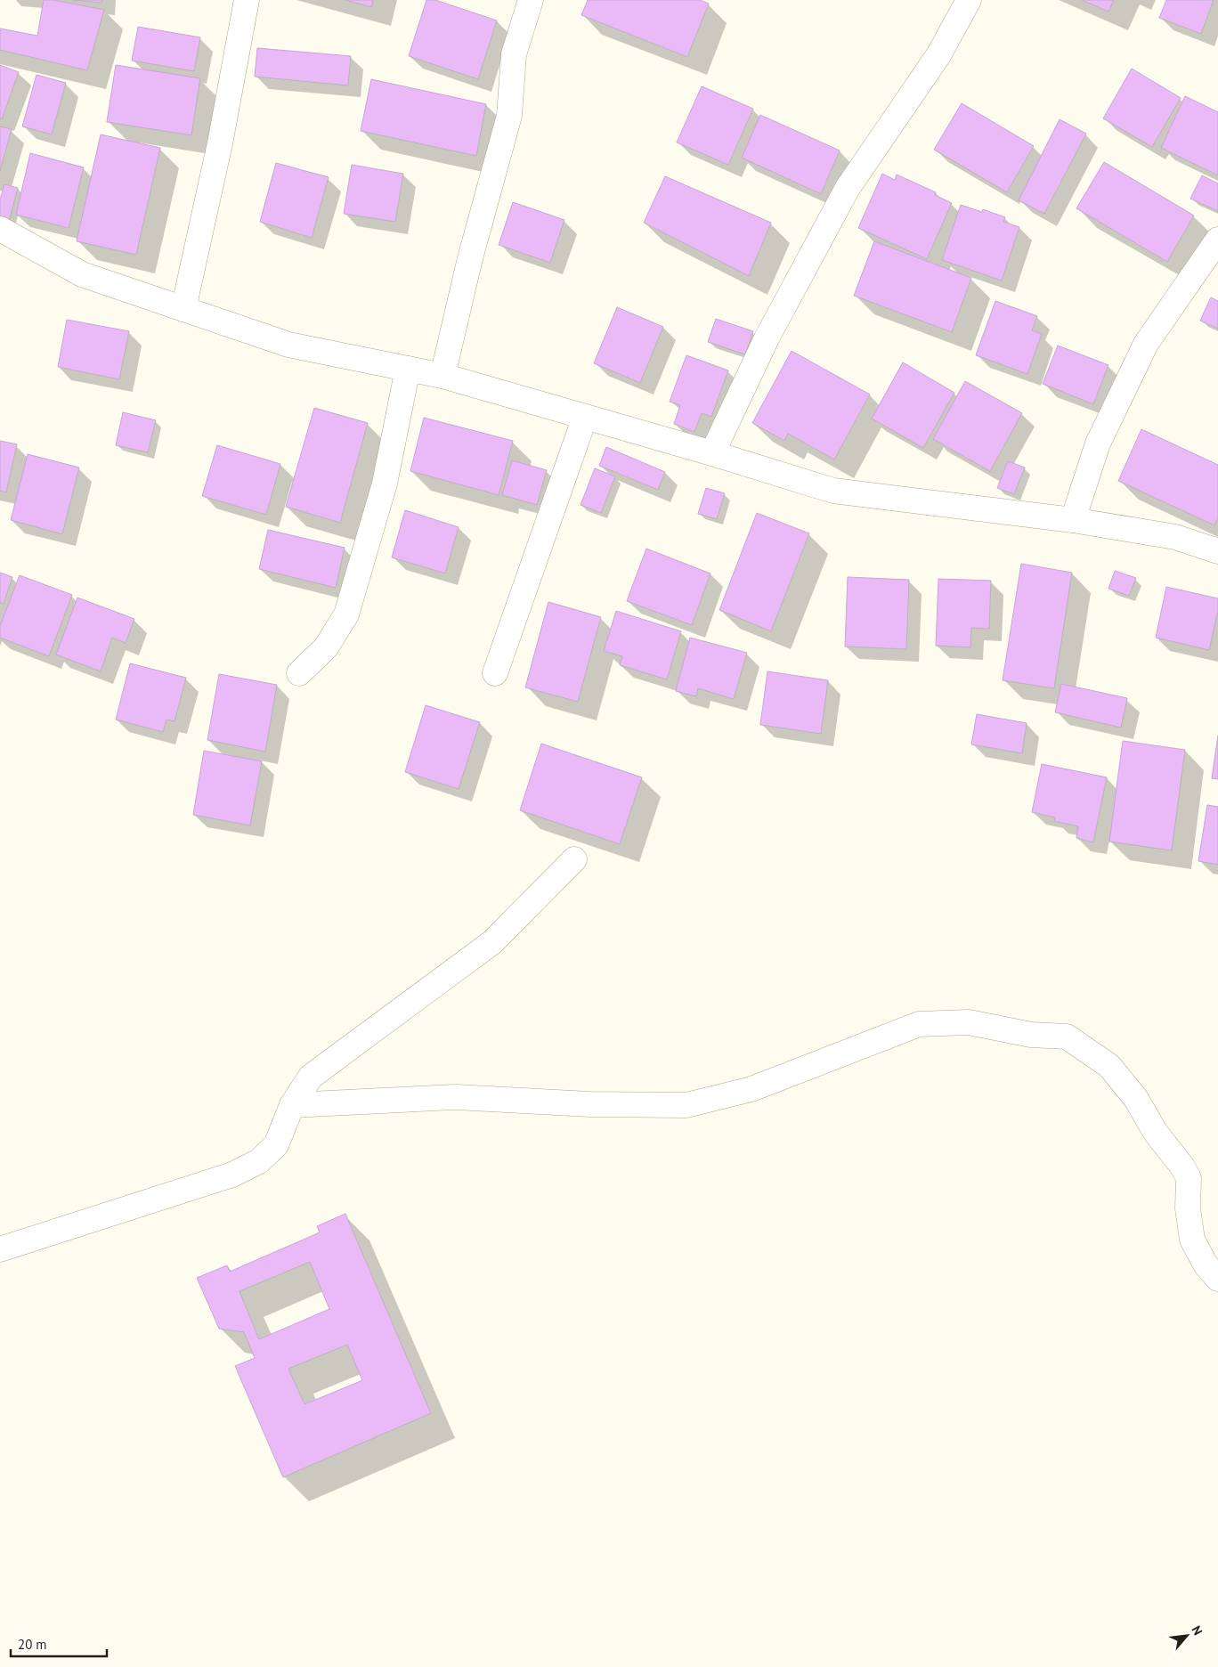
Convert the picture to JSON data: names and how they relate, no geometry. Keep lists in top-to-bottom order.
{
  "scale_bar": "20 m",
  "north": "top right"
}
